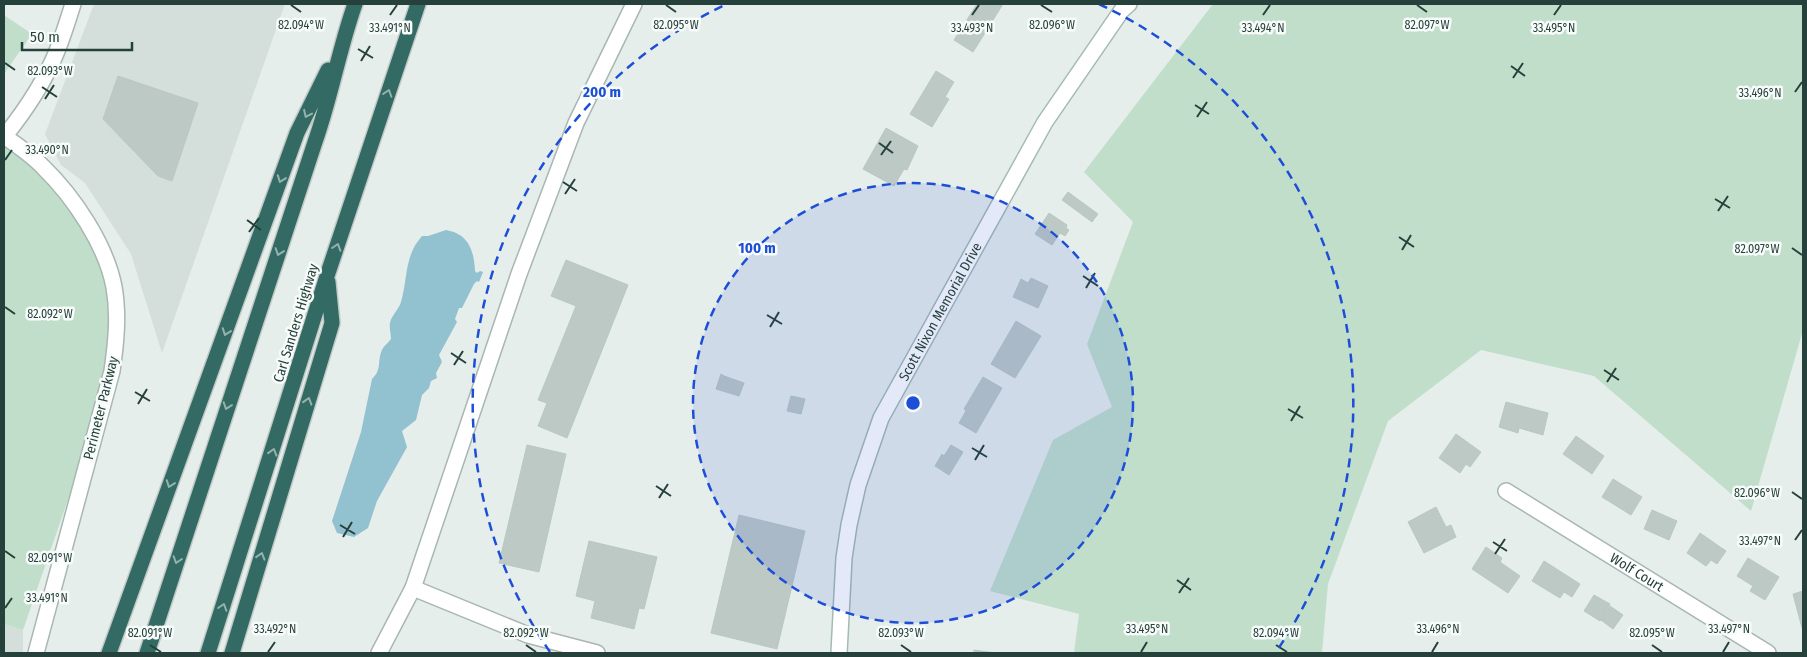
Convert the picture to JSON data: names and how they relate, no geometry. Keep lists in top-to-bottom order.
{
  "streets": {
    "highway": ["Carl Sanders Highway"],
    "street": ["Scott Nixon Memorial Drive", "Perimeter Parkway", "Wolf Court"]
  },
  "scale_bar": "50 m",
  "coordinates": [
    "82.094°W",
    "82.095°W",
    "82.096°W",
    "82.097°W",
    "33.493°N",
    "33.494°N",
    "33.495°N",
    "33.491°N",
    "82.093°W",
    "33.496°N",
    "33.490°N",
    "82.092°W",
    "33.497°N",
    "82.091°W",
    "33.492°N"
  ],
  "rings": ["200 m", "100 m"]
}
